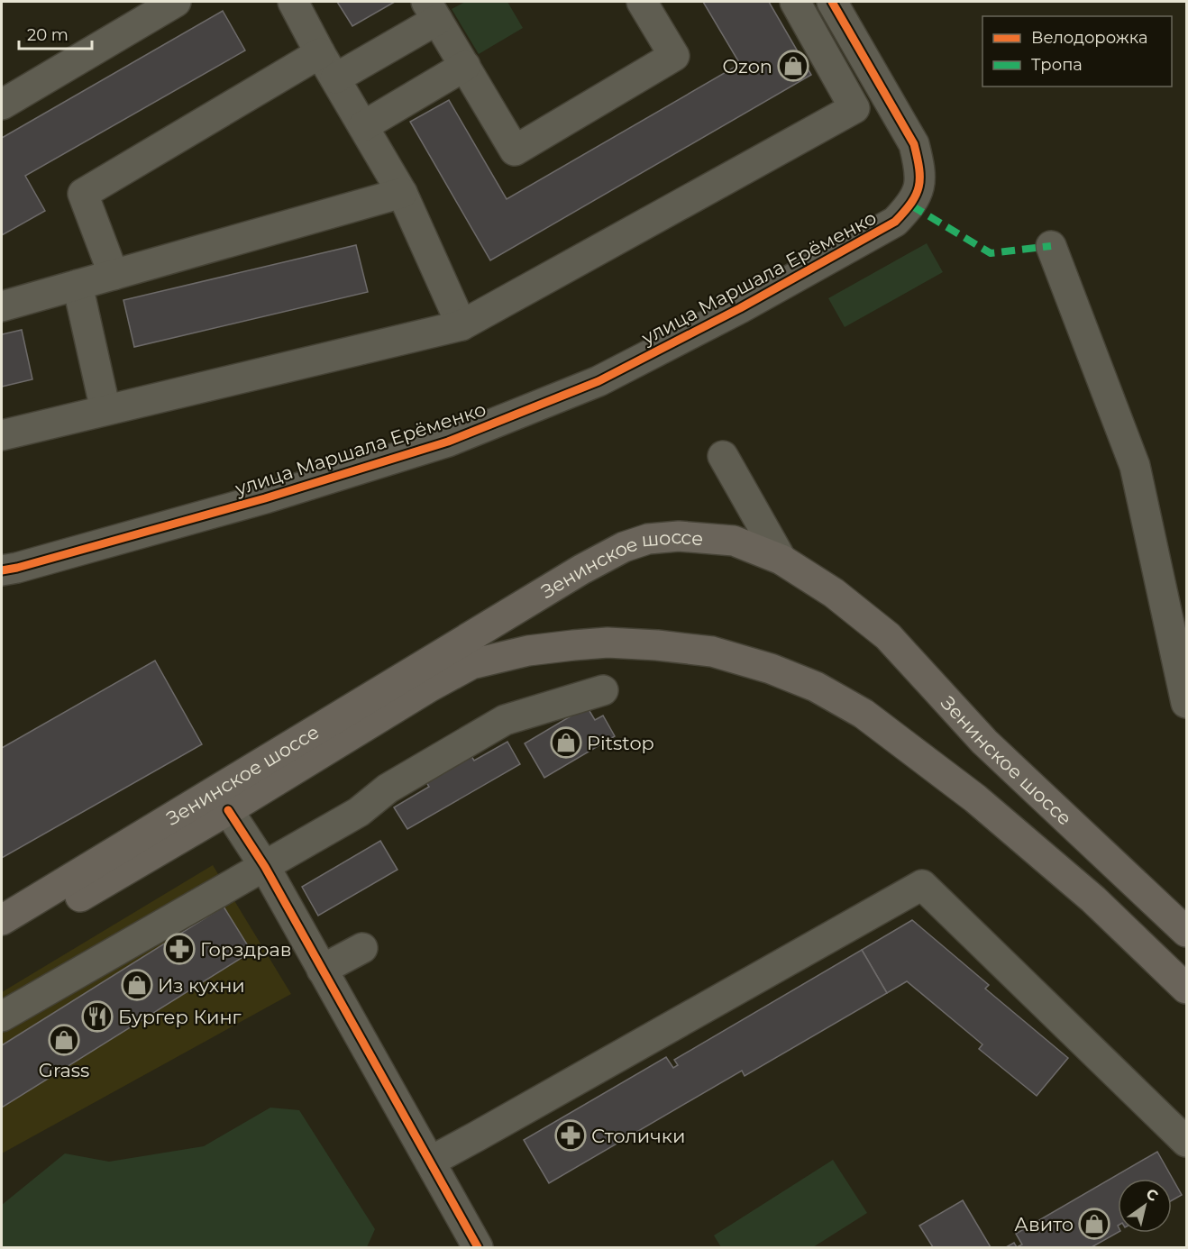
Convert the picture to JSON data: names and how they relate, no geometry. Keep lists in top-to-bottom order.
{
  "streets": {
    "main road": ["Зенинское шоссе"],
    "street": ["улица Маршала Ерёменко"]
  },
  "places": {
    "shop": [
      "Ozon",
      "Pitstop",
      "Из кухни",
      "Grass",
      "Авито"
    ],
    "pharmacy": ["Горздрав", "Столички"],
    "restaurant": ["Бургер Кинг"]
  },
  "legend": ["Велодорожка", "Тропа"],
  "scale_bar": "20 m",
  "north": "top right"
}
